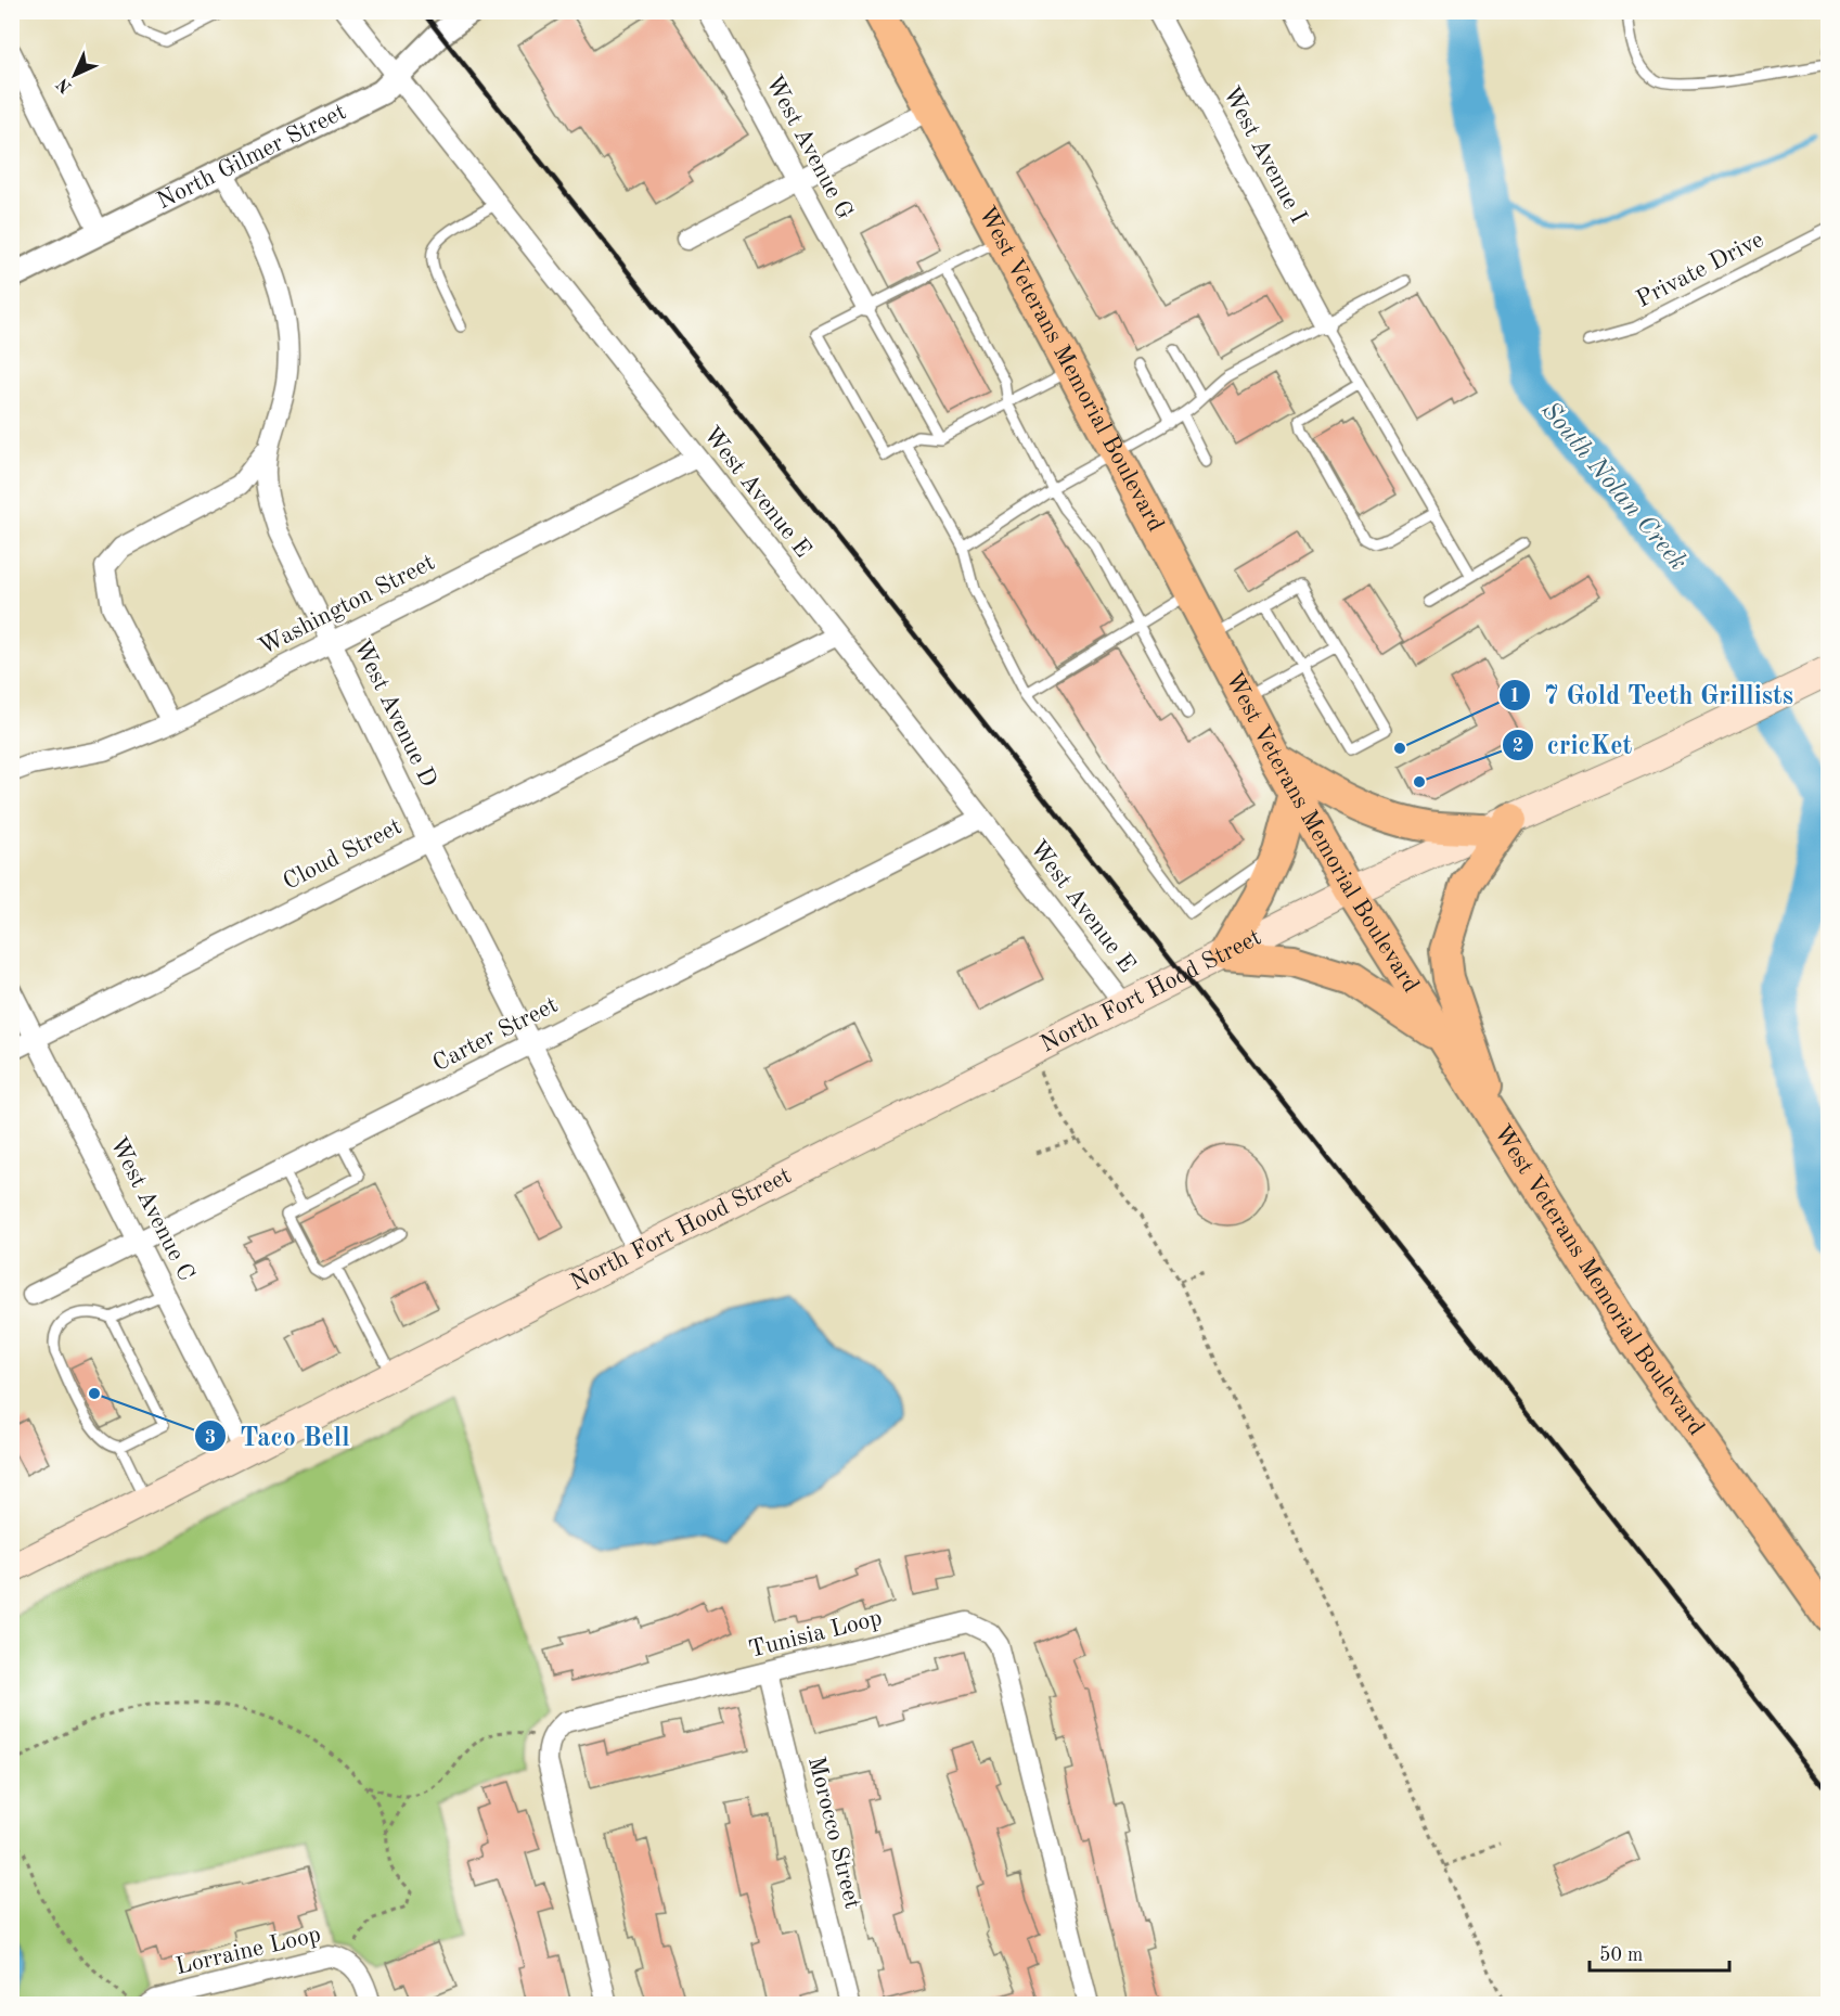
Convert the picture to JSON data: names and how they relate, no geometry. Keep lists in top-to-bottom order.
{
  "streets": {
    "main road": ["West Veterans Memorial Boulevard", "North Fort Hood Street"],
    "street": [
      "West Avenue G",
      "West Avenue I",
      "North Gilmer Street",
      "West Avenue E",
      "Washington Street",
      "West Avenue D",
      "Cloud Street",
      "Carter Street",
      "West Avenue C",
      "Tunisia Loop",
      "Morocco Street",
      "Lorraine Loop"
    ],
    "lane": ["Private Drive"]
  },
  "crossings": [
    ["North Gilmer Street", "West Avenue E"],
    ["North Gilmer Street", "West Avenue D"],
    ["West Veterans Memorial Boulevard", "North Fort Hood Street"],
    ["West Avenue E", "Washington Street"],
    ["West Avenue E", "Cloud Street"],
    ["West Avenue E", "North Fort Hood Street"],
    ["West Avenue E", "Carter Street"],
    ["Washington Street", "West Avenue D"],
    ["West Avenue D", "Cloud Street"],
    ["West Avenue D", "North Fort Hood Street"],
    ["West Avenue D", "Carter Street"],
    ["Cloud Street", "West Avenue C"],
    ["North Fort Hood Street", "West Avenue C"],
    ["Carter Street", "West Avenue C"],
    ["Tunisia Loop", "Morocco Street"]
  ],
  "water": ["South Nolan Creek"],
  "places": ["7 Gold Teeth Grillists", "cricKet", "Taco Bell"],
  "scale_bar": "50 m",
  "north": "bottom left"
}
